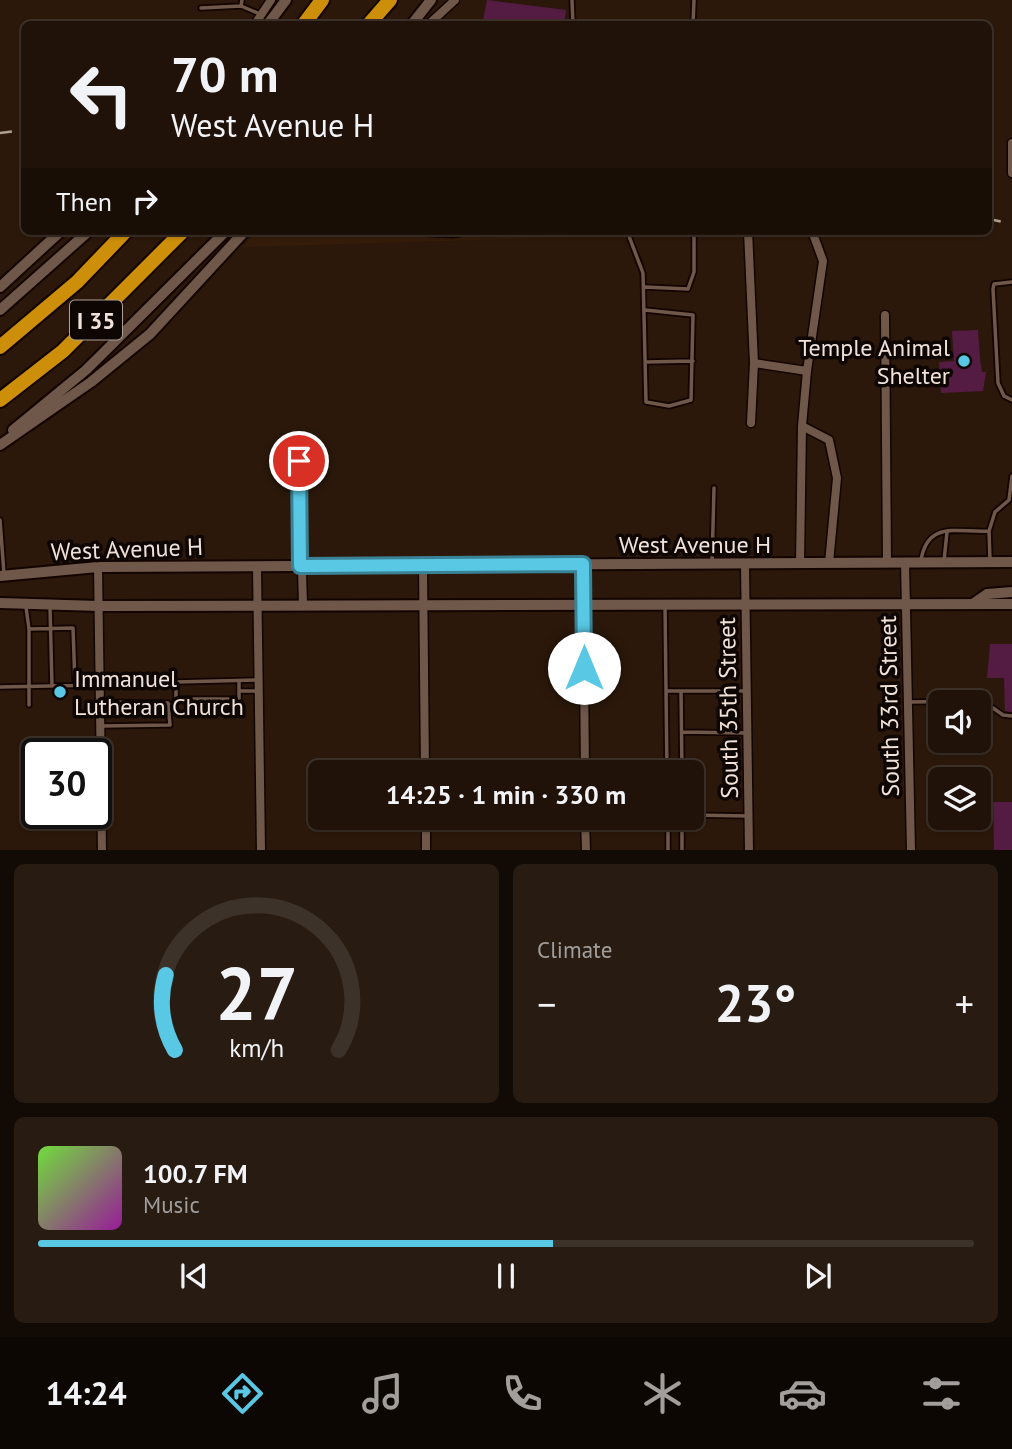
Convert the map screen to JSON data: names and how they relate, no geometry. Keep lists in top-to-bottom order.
{
  "streets": {
    "highway": ["I 35"],
    "main road": ["West Avenue H"],
    "street": ["South 33rd Street", "South 35th Street"]
  },
  "crossings": [
    ["West Avenue H", "South 33rd Street"],
    ["West Avenue H", "South 35th Street"]
  ],
  "places": ["Temple Animal Shelter", "Immanuel Lutheran Church"],
  "page": {
    "turn": ["70 m", "West Avenue H"],
    "then": "Then",
    "limit": "30",
    "trip": "14:25 · 1 min · 330 m",
    "tile": "Climate",
    "heat": ["−", "23°", "+"],
    "song": ["100.7 FM", "Music"],
    "tabs": "14:24",
    "gauge": ["27", "km/h"]
  }
}
